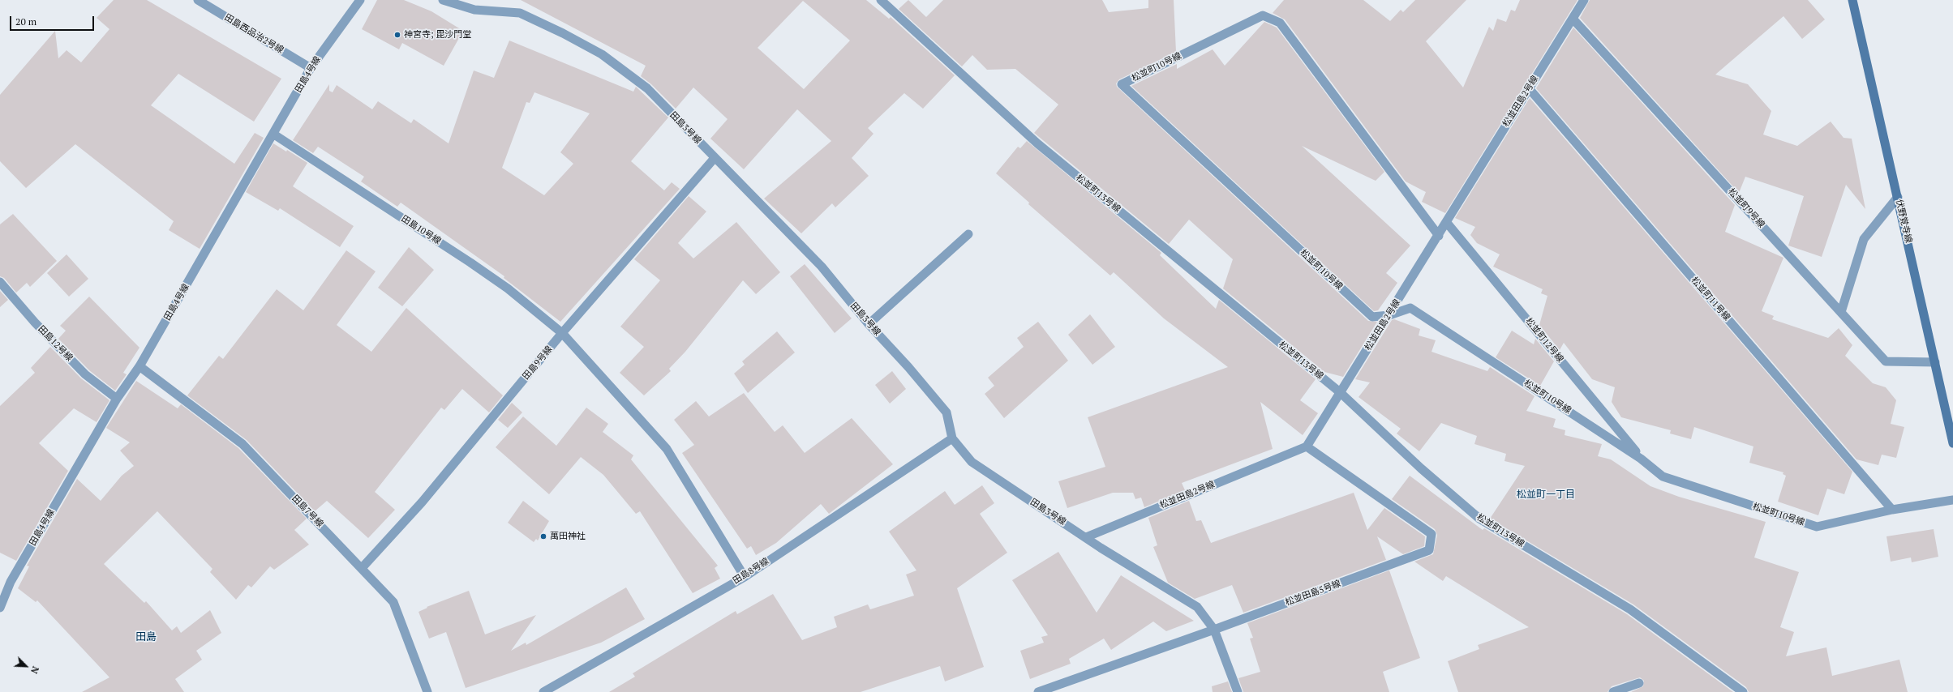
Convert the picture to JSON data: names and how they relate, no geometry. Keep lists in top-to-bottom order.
{
  "streets": {
    "main road": ["伏野覚寺線"],
    "street": [
      "田島西品治2号線",
      "松並町10号線",
      "田島4号線",
      "松並田島2号線",
      "田島3号線",
      "松並町13号線",
      "松並町9号線",
      "田島10号線",
      "松並町11号線",
      "松並町12号線",
      "田島12号線",
      "田島9号線",
      "田島7号線",
      "田島8号線",
      "松並田島5号線"
    ]
  },
  "crossings": [
    ["田島西品治2号線", "田島4号線"],
    ["松並町10号線", "松並田島2号線"],
    ["松並町10号線", "松並町11号線"],
    ["松並町10号線", "松並町12号線"],
    ["田島4号線", "田島10号線"],
    ["田島4号線", "田島12号線"],
    ["田島4号線", "田島7号線"],
    ["松並田島2号線", "田島3号線"],
    ["松並田島2号線", "松並町13号線"],
    ["松並田島2号線", "松並町9号線"],
    ["松並田島2号線", "松並町11号線"],
    ["松並田島2号線", "松並町12号線"],
    ["松並田島2号線", "松並田島5号線"],
    ["田島3号線", "田島9号線"],
    ["田島3号線", "田島8号線"],
    ["田島3号線", "松並田島5号線"],
    ["松並町9号線", "伏野覚寺線"],
    ["田島10号線", "田島9号線"],
    ["田島10号線", "田島8号線"],
    ["田島9号線", "田島7号線"]
  ],
  "districts": ["松並町一丁目", "田島"],
  "places": ["神宮寺; 毘沙門堂", "萬田神社"],
  "scale_bar": "20 m",
  "north": "bottom right"
}
